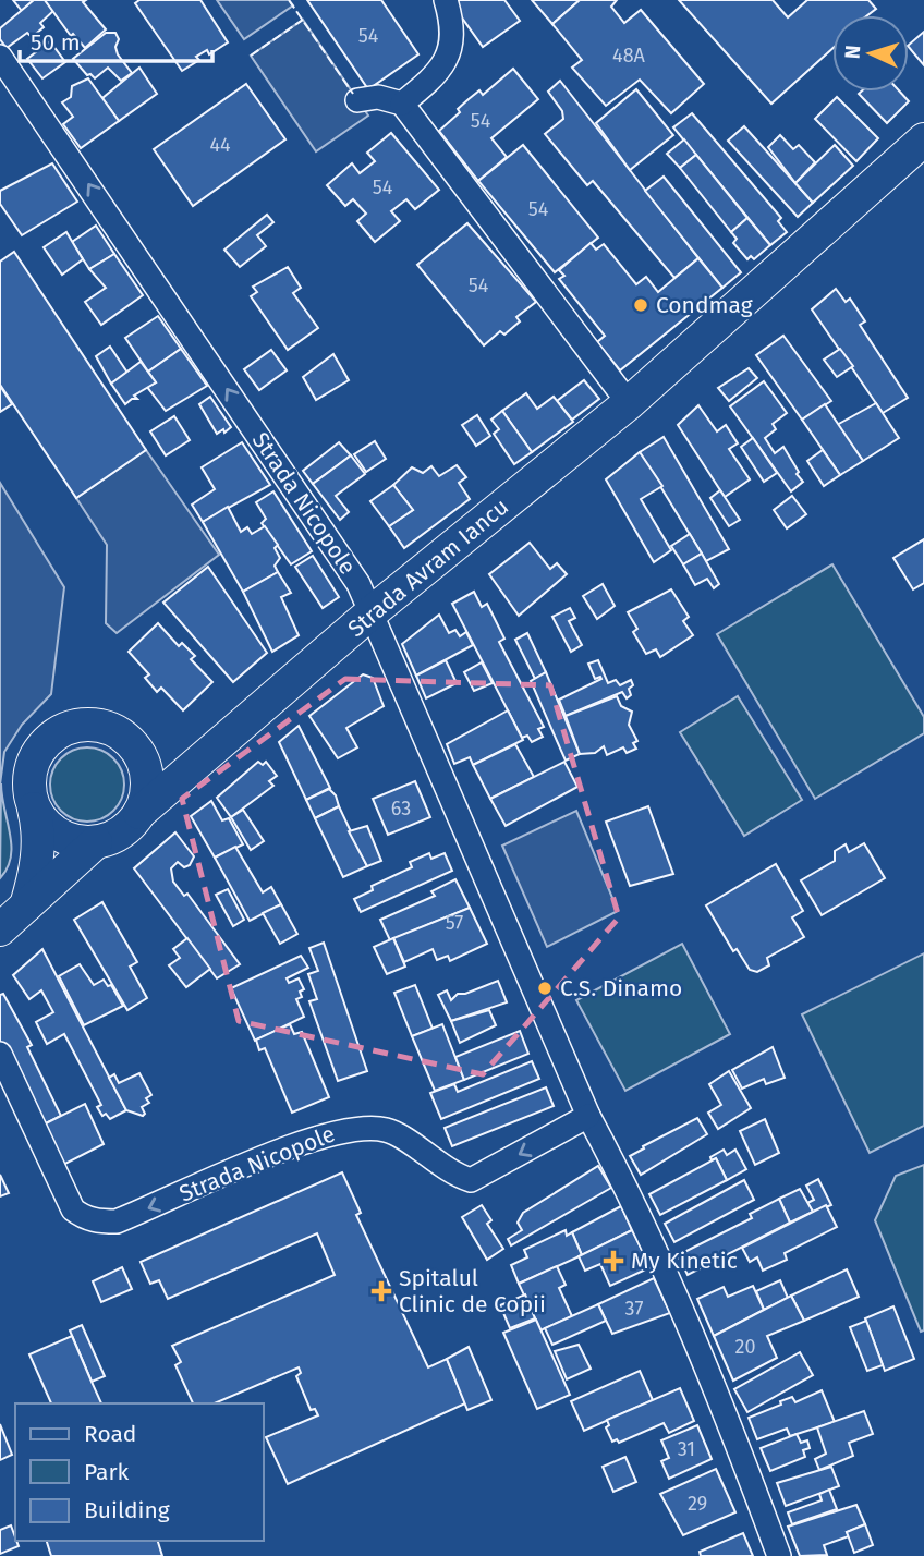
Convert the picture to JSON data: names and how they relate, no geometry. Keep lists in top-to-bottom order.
{
  "streets": {
    "street": ["Strada Nicopole", "Strada Avram Iancu"]
  },
  "crossings": [
    ["Strada Nicopole", "Strada Avram Iancu"]
  ],
  "one_way": ["Strada Nicopole"],
  "places": {
    "other": ["Condmag", "C.S. Dinamo"],
    "health": ["My Kinetic", "Spitalul Clinic de Copii"]
  },
  "house_numbers": [
    "54",
    "48A",
    "54",
    "44",
    "54",
    "54",
    "54",
    "63",
    "57",
    "37",
    "20",
    "31",
    "29"
  ],
  "legend": ["Road", "Park", "Building"],
  "scale_bar": "50 m",
  "north": "left"
}
